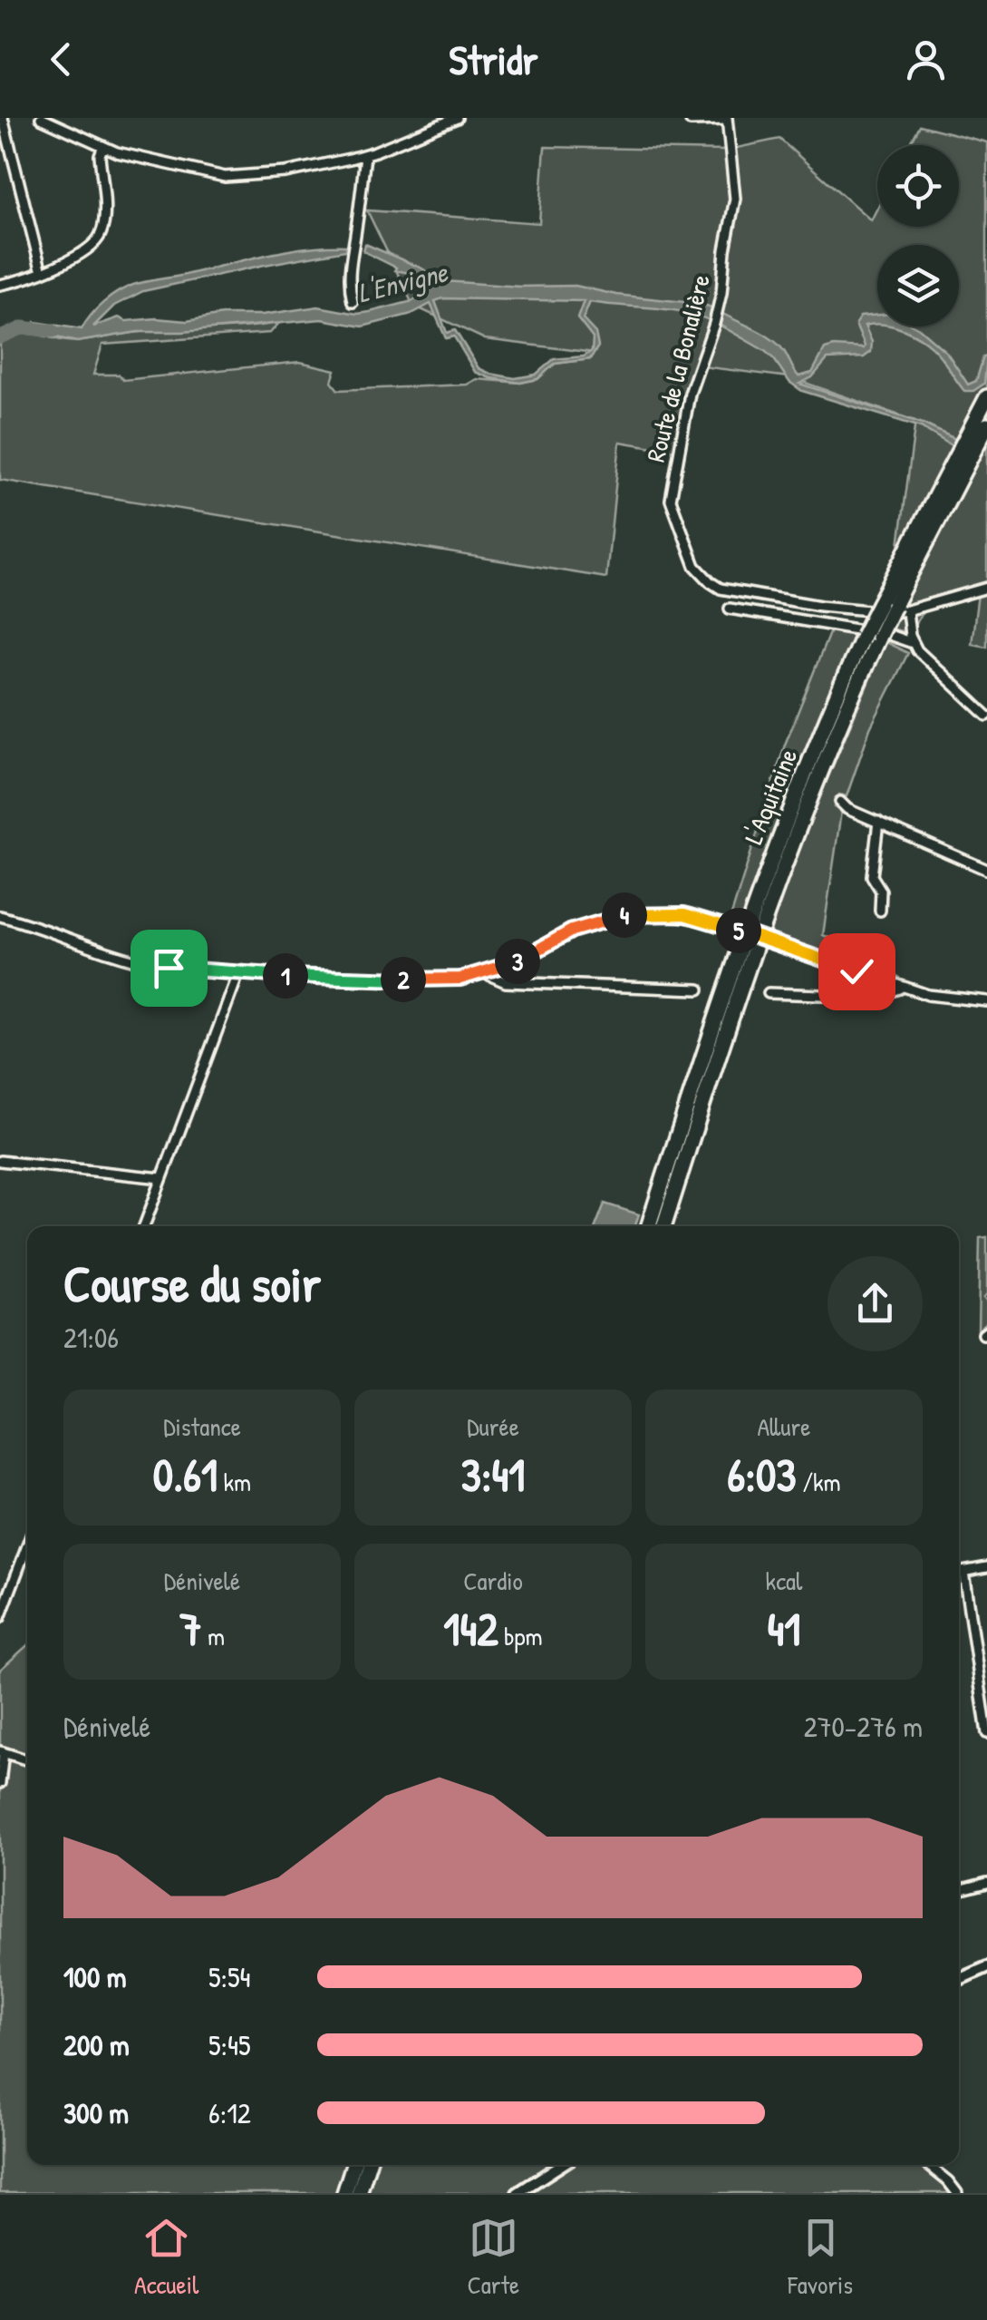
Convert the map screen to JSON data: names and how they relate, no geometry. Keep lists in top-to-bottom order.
{
  "streets": {
    "highway": ["L'Aquitaine"],
    "street": ["Route de la Bonalière"]
  },
  "crossings": [
    ["Route de la Bonalière", "L'Aquitaine"]
  ],
  "water": ["L'Envigne"],
  "page": {
    "header": "Stridr",
    "pins": [
      "4",
      "5",
      "3",
      "1",
      "2"
    ],
    "heading": ["Course du soir", "21:06"],
    "stats": [
      ["Distance", "0.61 km"],
      ["Durée", "3:41"],
      ["Allure", "6:03 /km"],
      ["Dénivelé", "7 m"],
      ["Cardio", "142 bpm"],
      ["kcal", "41"]
    ],
    "chart": ["Dénivelé", "270–276 m"],
    "list": [
      {
        "name": "100 m",
        "note": "5:54"
      },
      {
        "name": "200 m",
        "note": "5:45"
      },
      {
        "name": "300 m",
        "note": "6:12"
      }
    ],
    "tabs": ["Accueil", "Carte", "Favoris"]
  }
}
